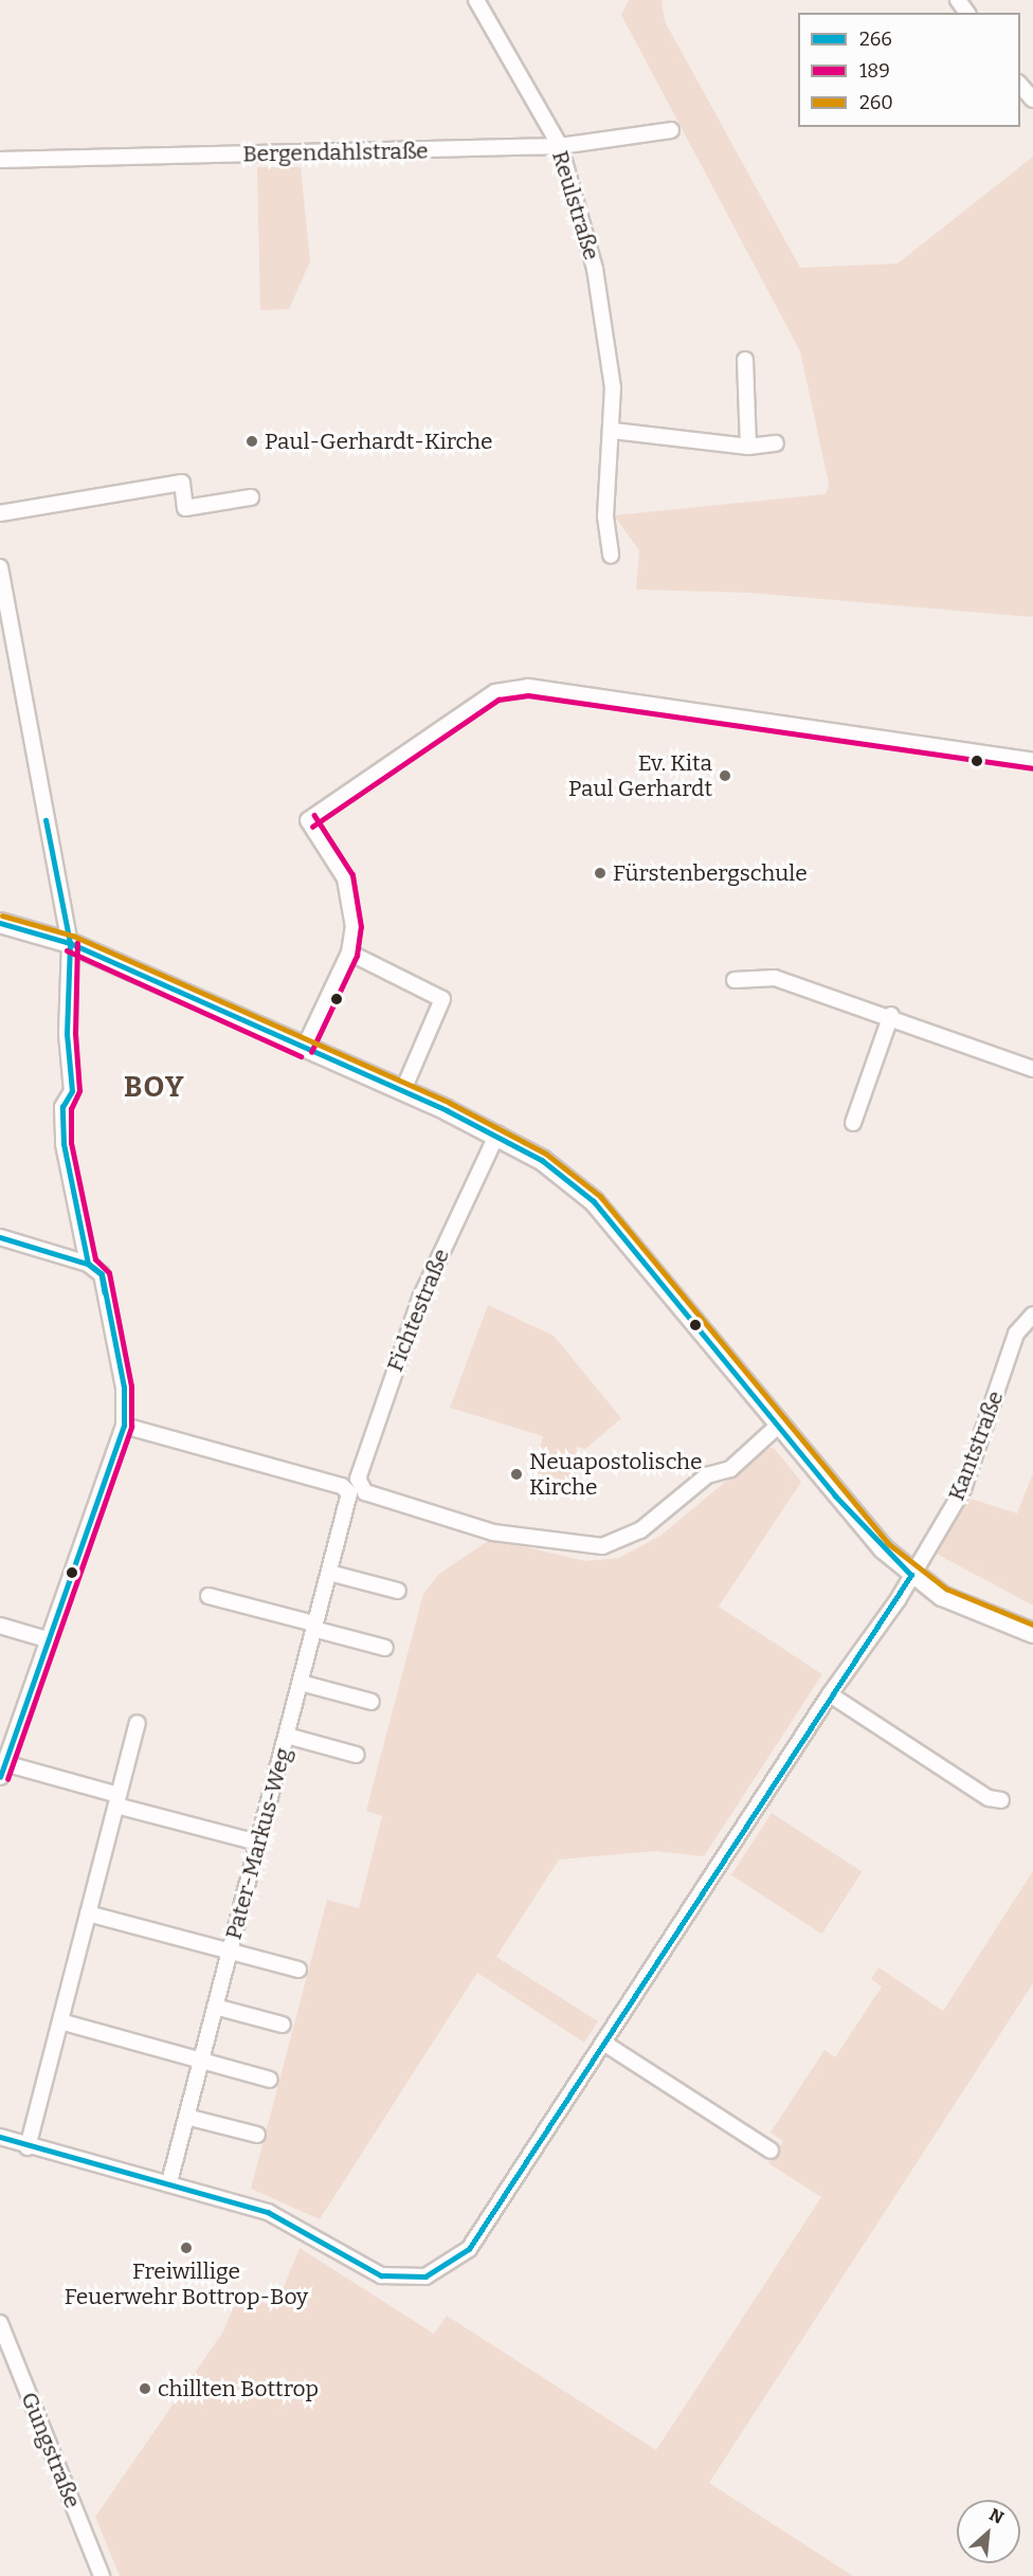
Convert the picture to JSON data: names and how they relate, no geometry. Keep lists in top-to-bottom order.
{
  "streets": {
    "street": [
      "Bergendahlstraße",
      "Reulstraße",
      "Fichtestraße",
      "Kantstraße",
      "Pater-Markus-Weg",
      "Gungstraße"
    ]
  },
  "crossings": [
    ["Bergendahlstraße", "Reulstraße"],
    ["Kantstraße", "Pater-Markus-Weg"]
  ],
  "districts": ["BOY"],
  "places": [
    "Paul-Gerhardt-Kirche",
    "Ev. Kita Paul Gerhardt",
    "Fürstenbergschule",
    "Neuapostolische Kirche",
    "Freiwillige Feuerwehr Bottrop-Boy",
    "chillten Bottrop"
  ],
  "lines": ["transit line 189", "transit line 266", "transit line 260"],
  "legend": ["266", "189", "260"],
  "north": "top right"
}
